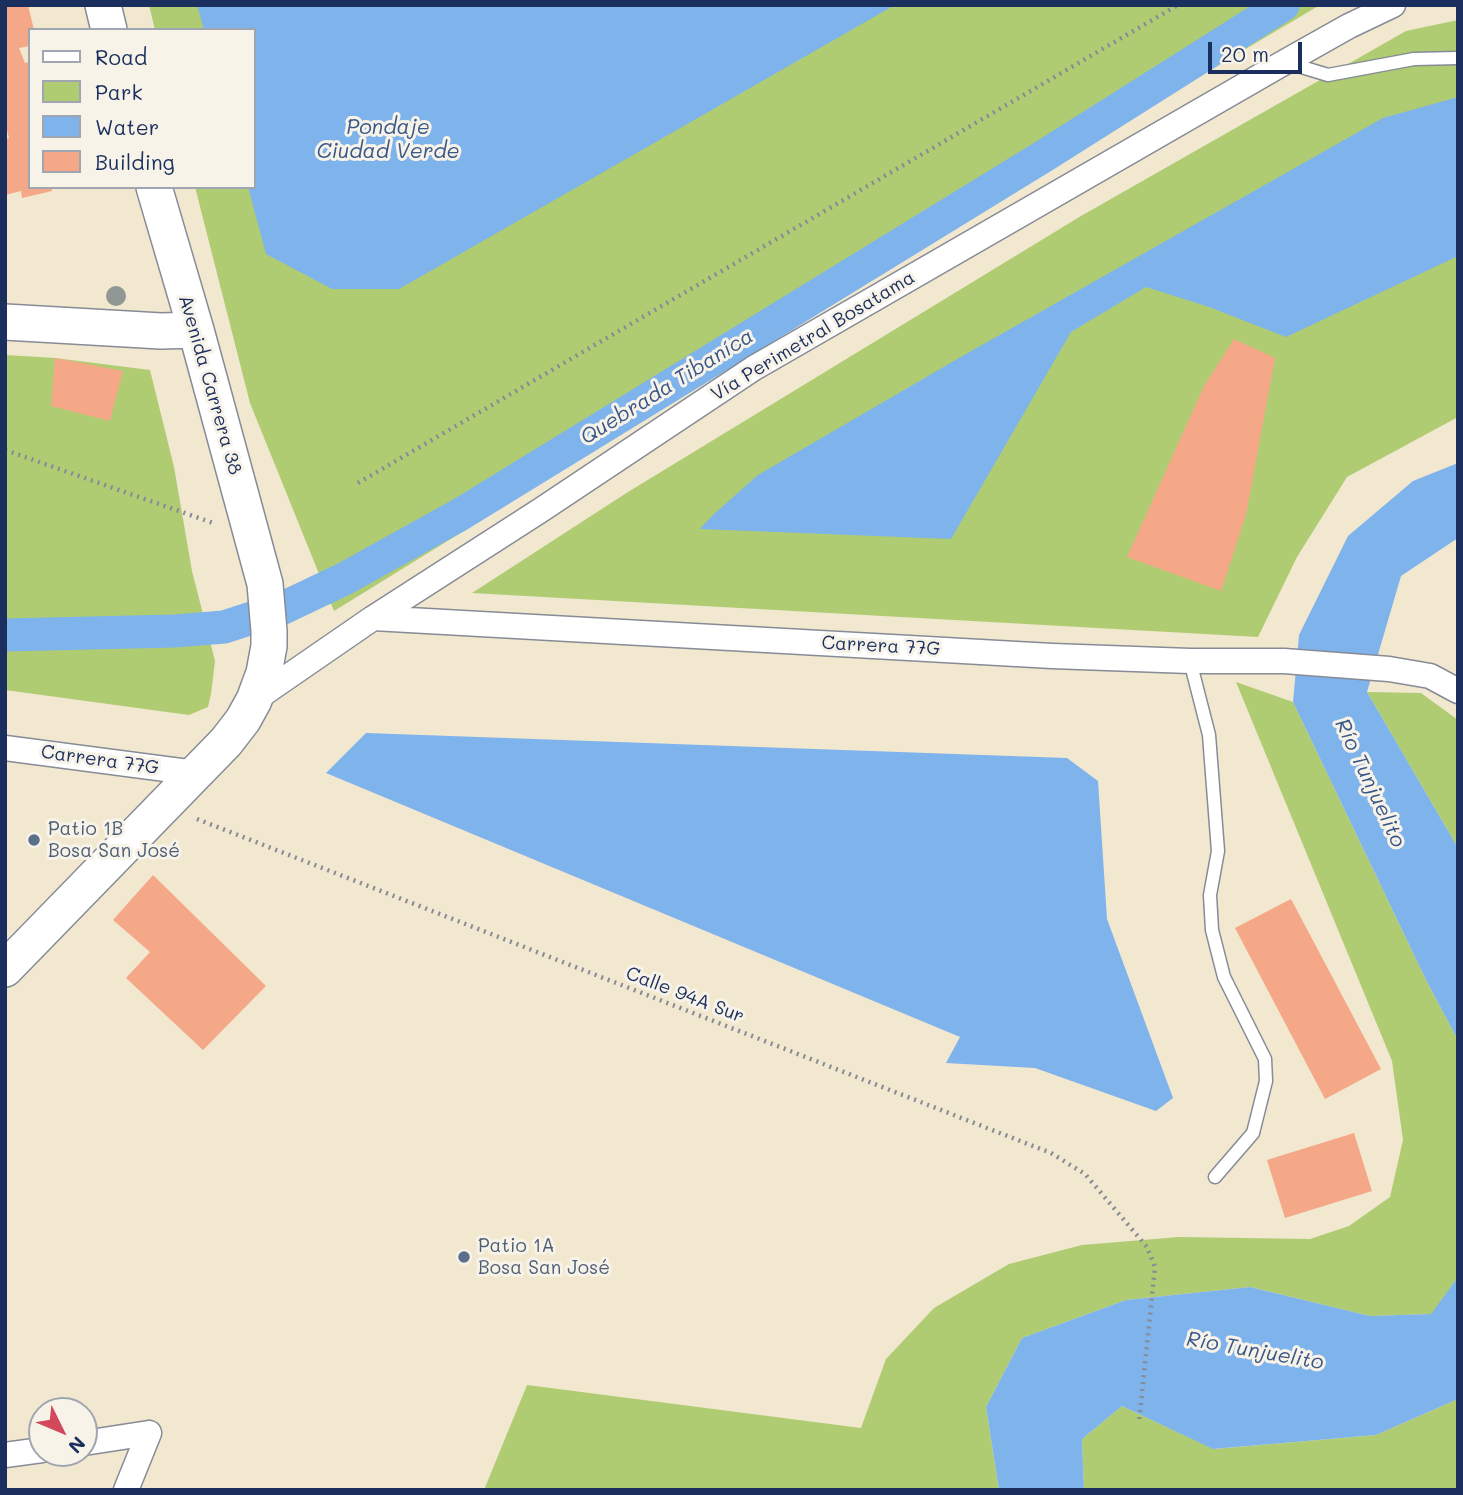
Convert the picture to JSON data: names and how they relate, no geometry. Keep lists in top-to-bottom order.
{
  "streets": {
    "main road": ["Avenida Carrera 38"],
    "street": ["Vía Perimetral Bosatama", "Carrera 77G"],
    "path": ["Calle 94A Sur"]
  },
  "crossings": [
    ["Vía Perimetral Bosatama", "Avenida Carrera 38"],
    ["Vía Perimetral Bosatama", "Carrera 77G"],
    ["Avenida Carrera 38", "Carrera 77G"],
    ["Avenida Carrera 38", "Calle 94A Sur"]
  ],
  "water": ["Pondaje Ciudad Verde", "Quebrada Tibaníca", "Río Tunjuelito"],
  "places": ["Patio 1B Bosa San José", "Patio 1A Bosa San José"],
  "legend": [
    "Road",
    "Park",
    "Water",
    "Building"
  ],
  "scale_bar": "20 m",
  "north": "bottom right"
}
